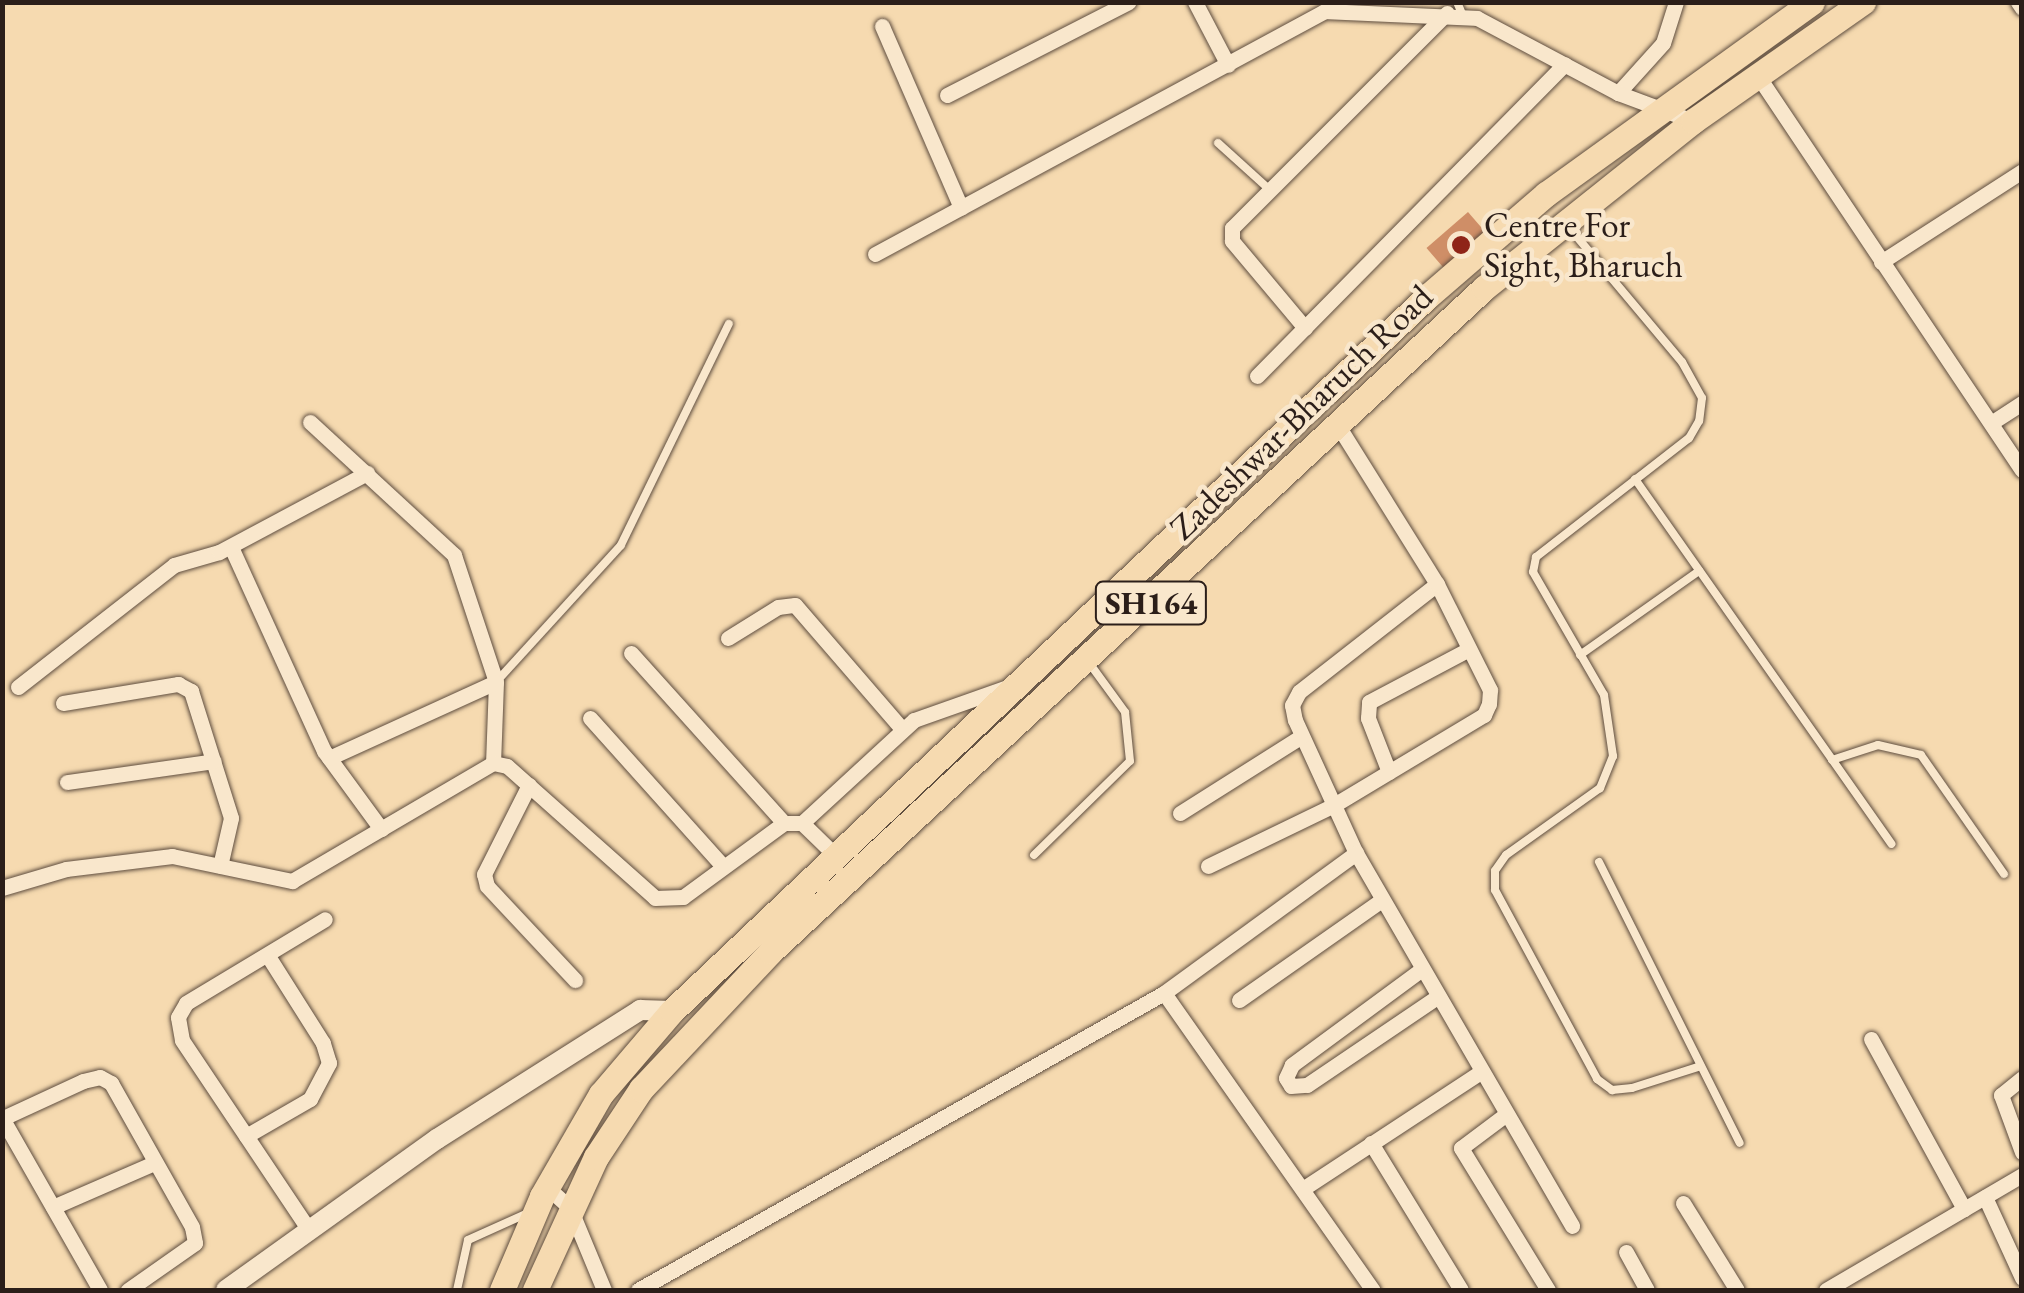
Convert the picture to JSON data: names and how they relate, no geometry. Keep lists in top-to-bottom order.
{
  "streets": {
    "main road": ["Zadeshwar-Bharuch Road", "SH164"]
  },
  "places": ["Centre For Sight, Bharuch"]
}
